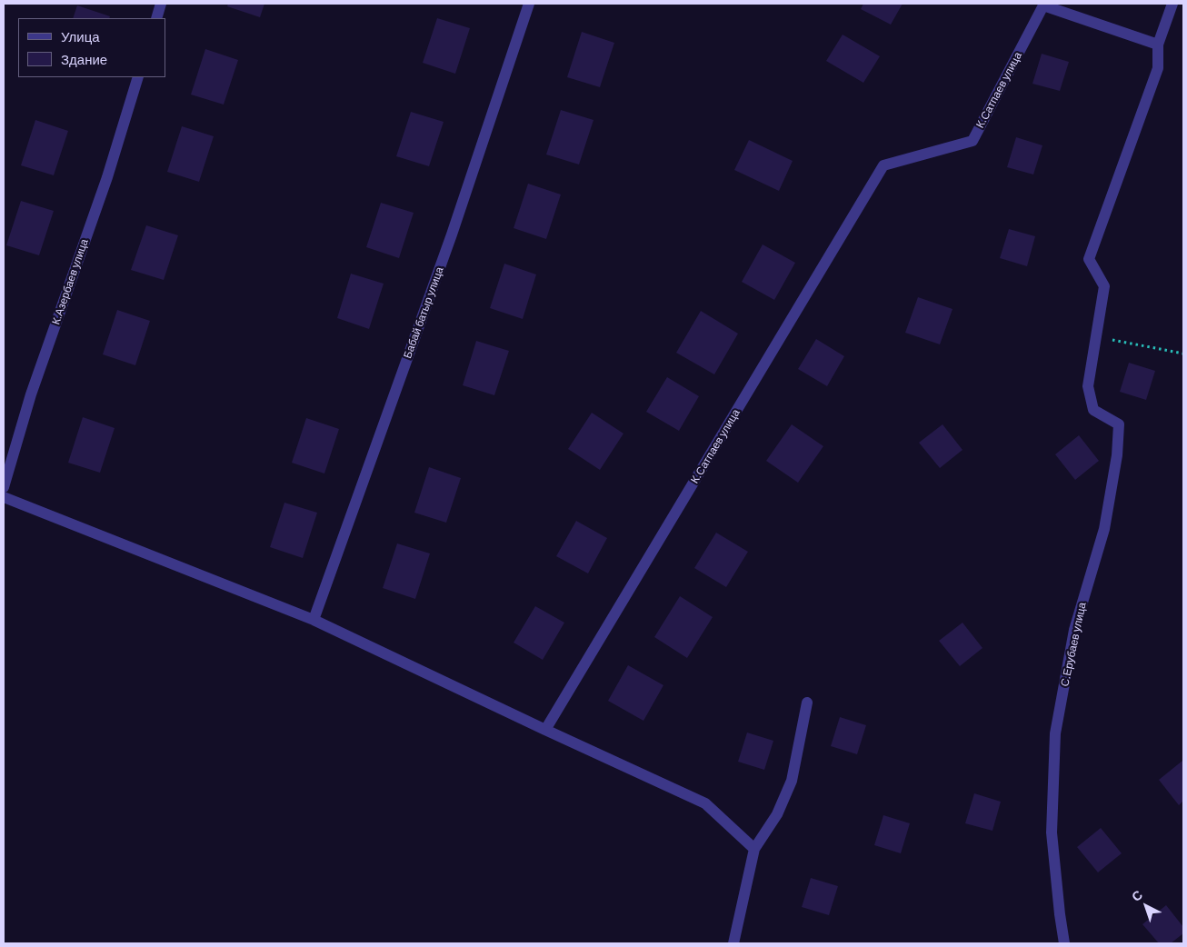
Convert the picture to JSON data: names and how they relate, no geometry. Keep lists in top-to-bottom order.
{
  "streets": {
    "street": [
      "К.Сатпаев улица",
      "К.Азербаев улица",
      "Бабай батыр улица",
      "С.Ерубаев улица"
    ]
  },
  "legend": ["Улица", "Здание"],
  "north": "top left"
}
